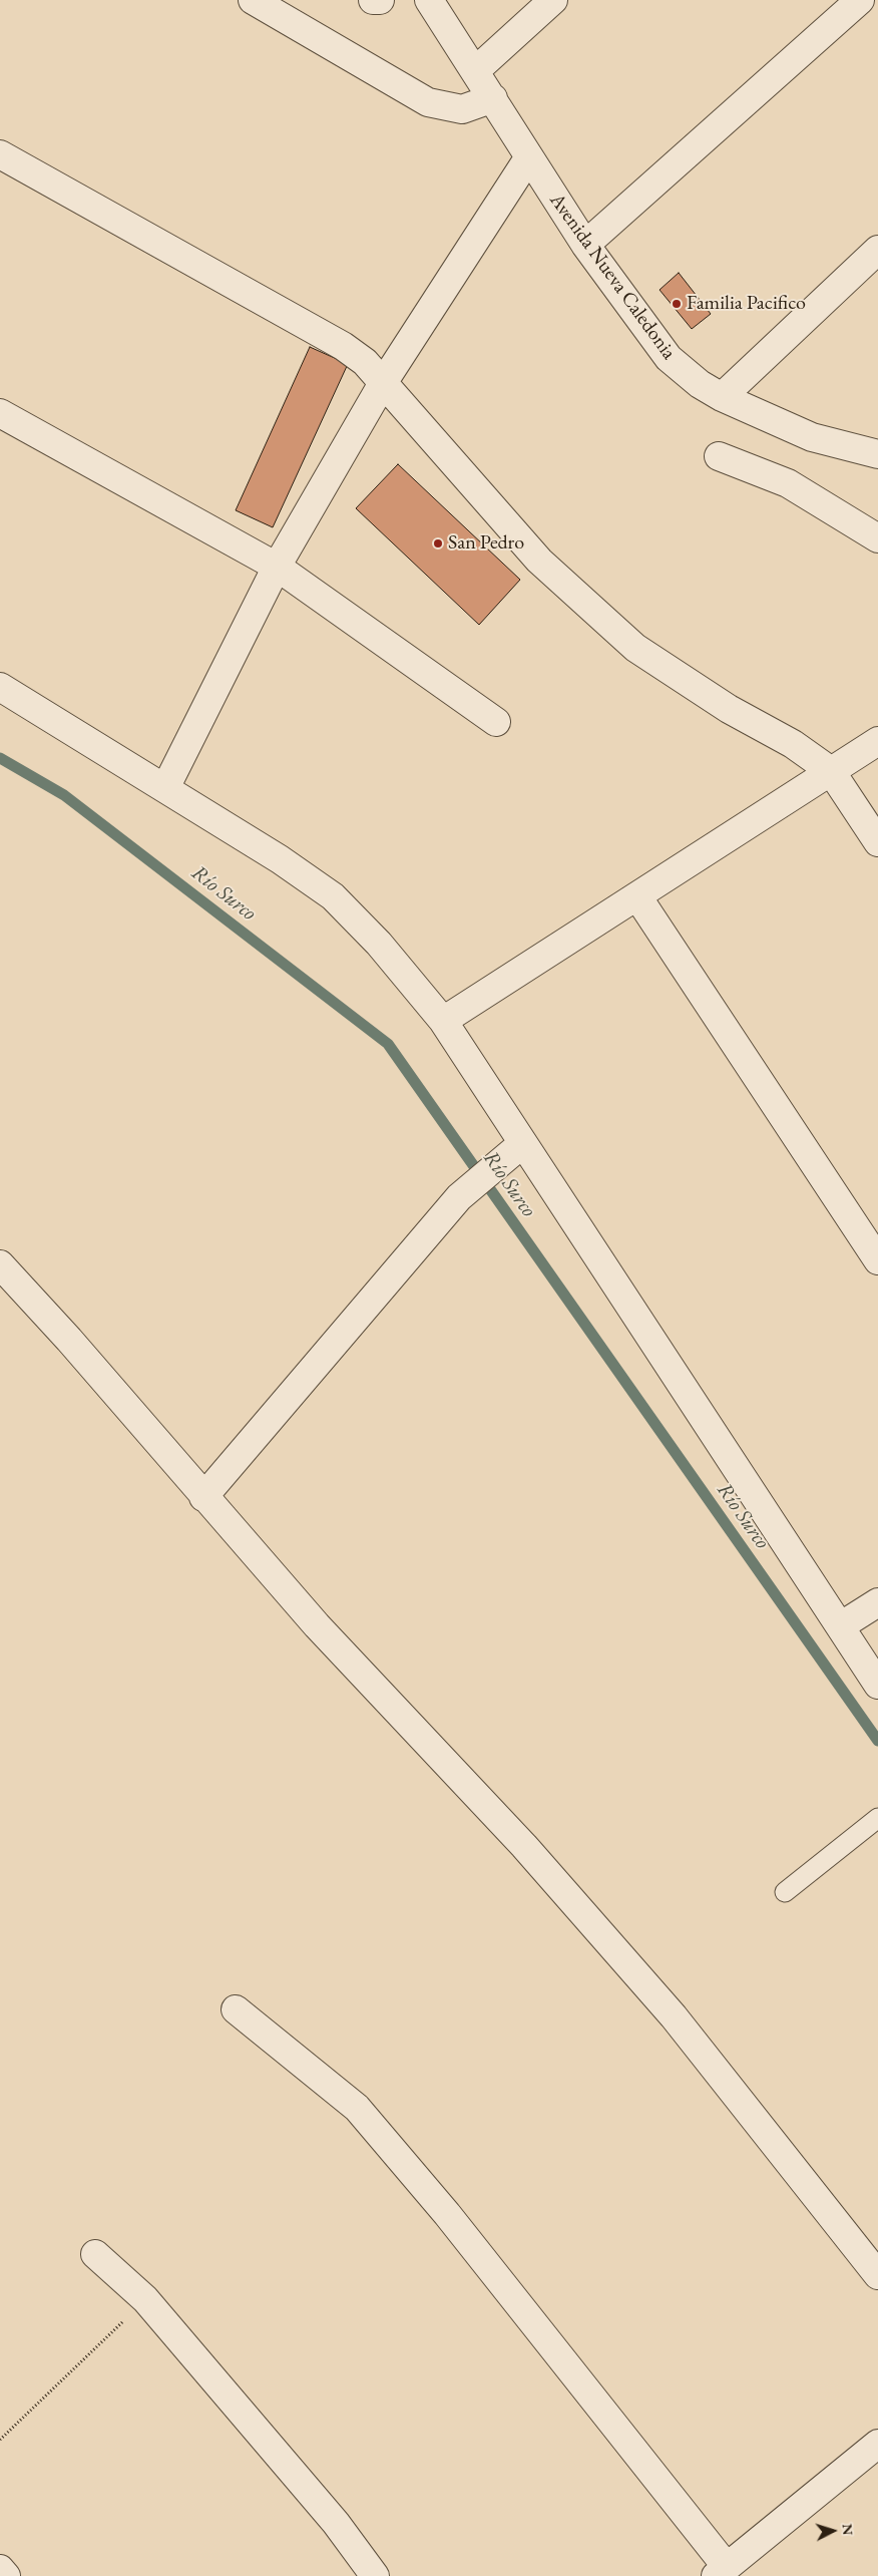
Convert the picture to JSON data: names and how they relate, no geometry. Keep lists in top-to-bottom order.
{
  "streets": {
    "street": ["Avenida Nueva Caledonia"]
  },
  "water": ["Río Surco"],
  "places": ["Familia Pacifico", "San Pedro"],
  "north": "right"
}
